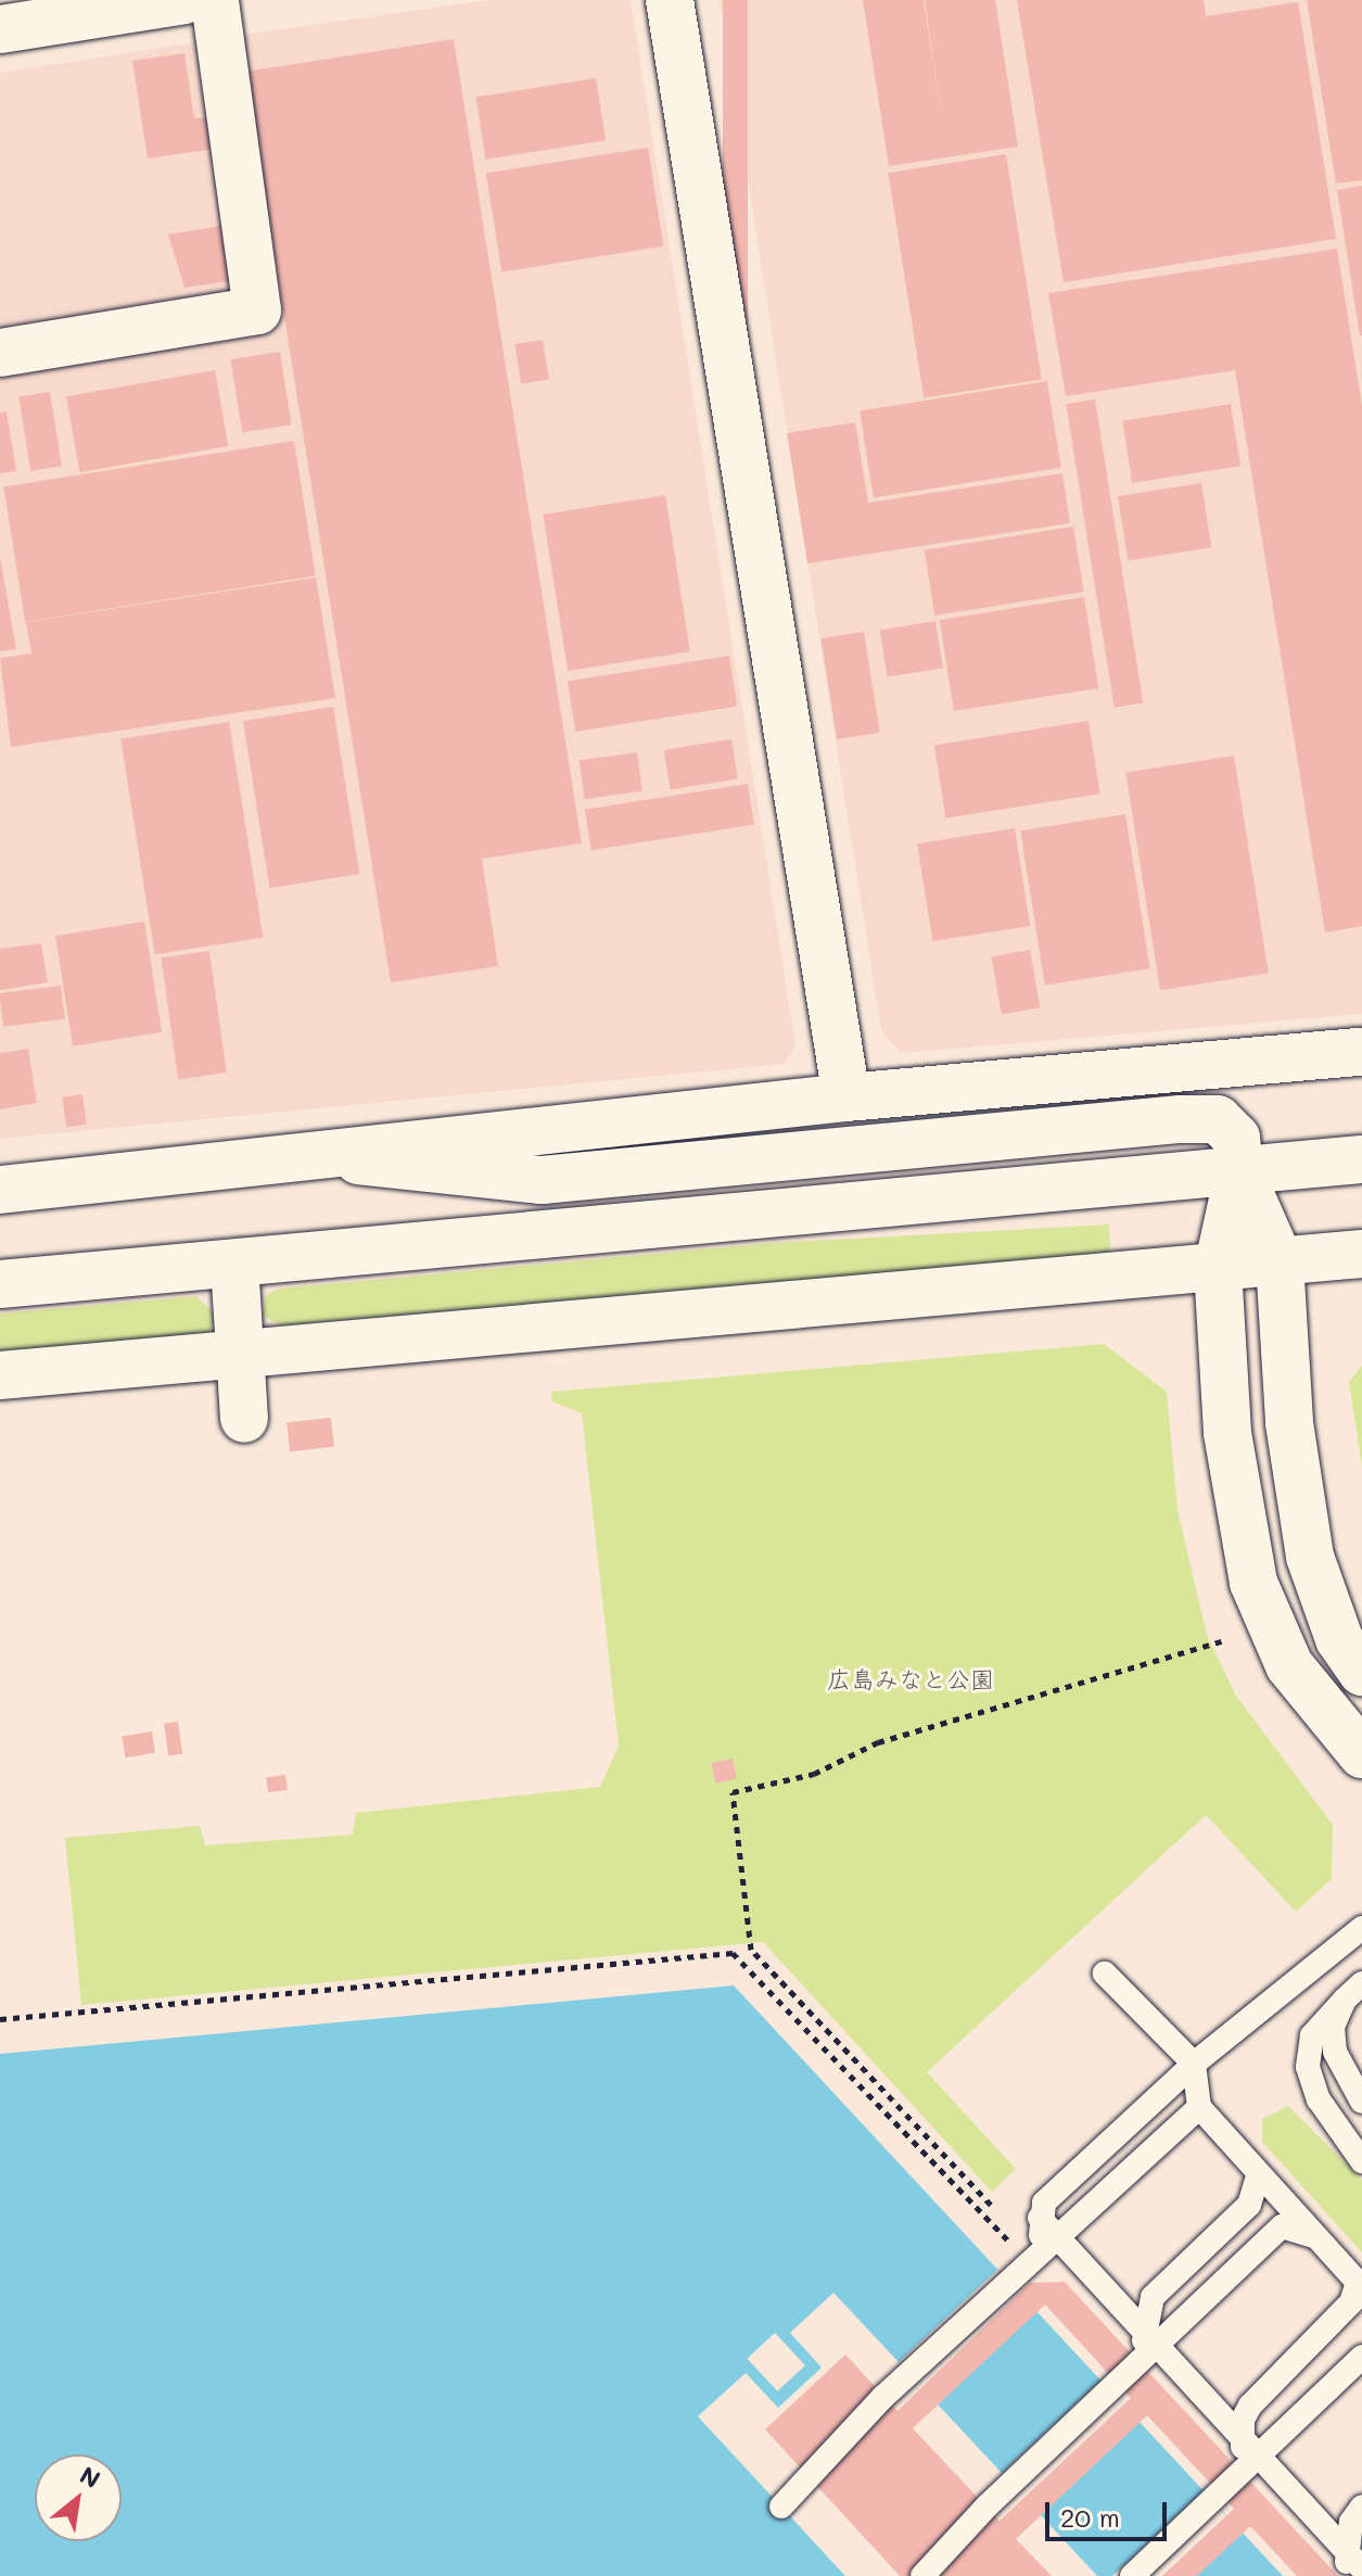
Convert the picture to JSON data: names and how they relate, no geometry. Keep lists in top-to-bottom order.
{
  "parks": ["広島みなと公園"],
  "scale_bar": "20 m",
  "north": "top right"
}
